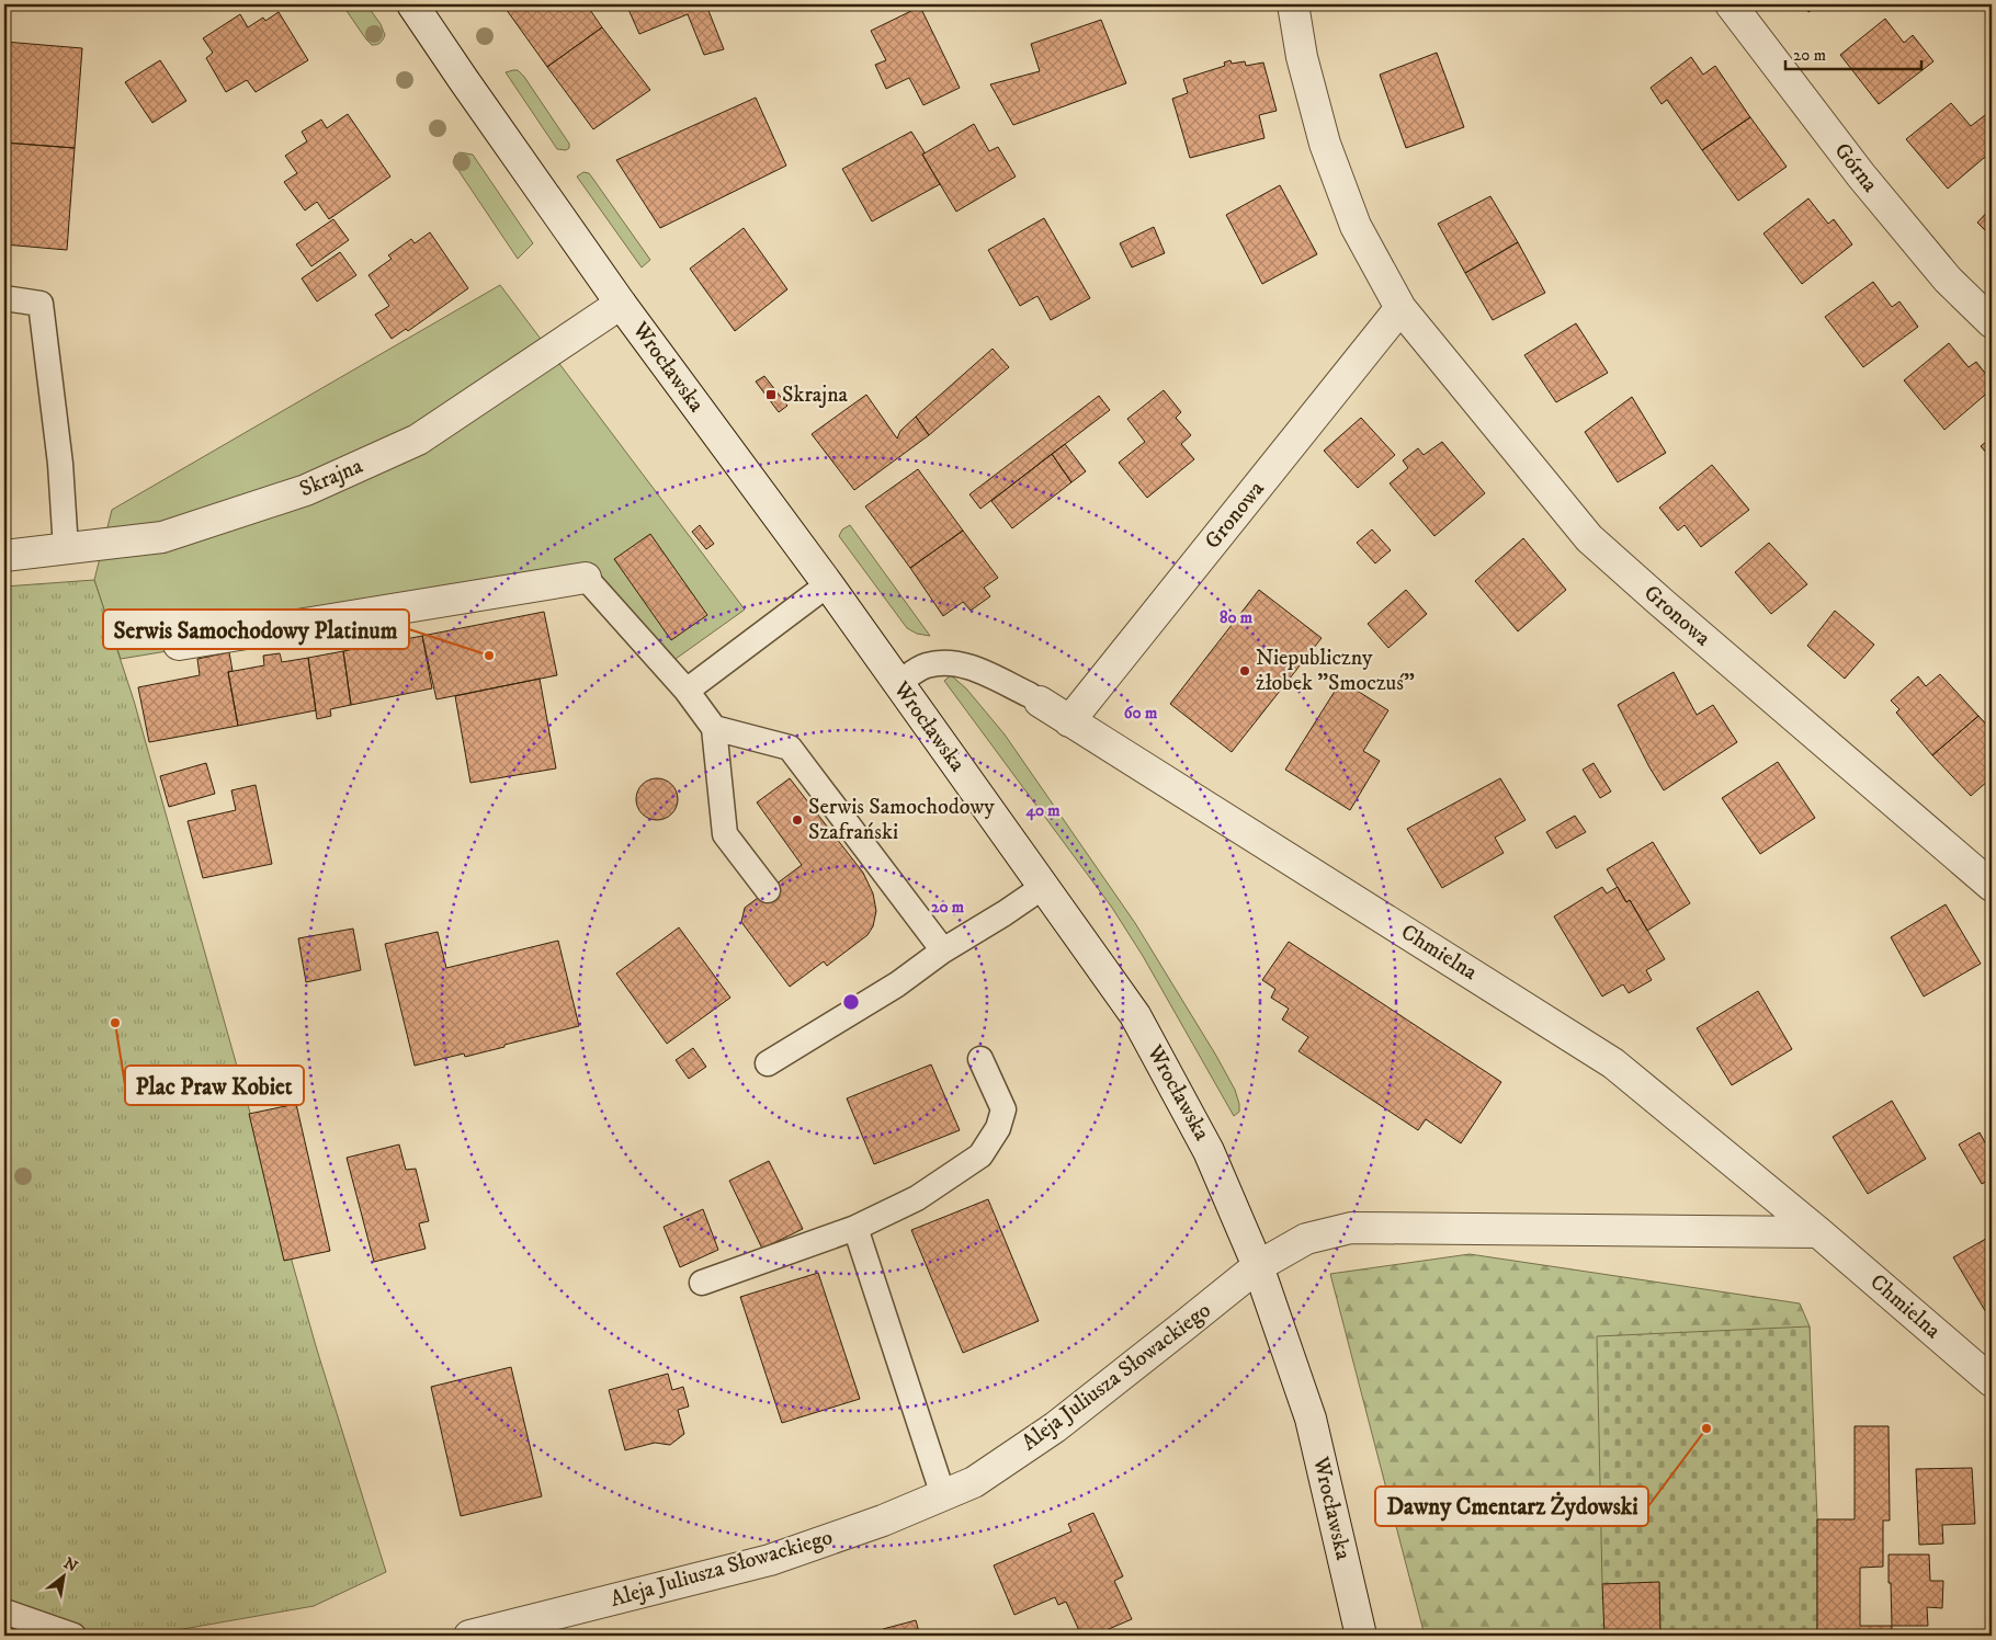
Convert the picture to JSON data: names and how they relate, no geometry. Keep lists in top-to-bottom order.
{
  "streets": {
    "street": [
      "Górna",
      "Wrocławska",
      "Skrajna",
      "Gronowa",
      "Chmielna",
      "Aleja Juliusza Słowackiego"
    ]
  },
  "crossings": [
    ["Wrocławska", "Skrajna"],
    ["Wrocławska", "Chmielna"],
    ["Wrocławska", "Aleja Juliusza Słowackiego"],
    ["Gronowa", "Chmielna"]
  ],
  "places": {
    "transit": ["Skrajna"],
    "other": [
      "Serwis Samochodowy Platinum",
      "Niepubliczny żłobek \"Smoczuś\"",
      "Serwis Samochodowy Szafrański",
      "Plac Praw Kobiet",
      "Dawny Cmentarz Żydowski"
    ]
  },
  "scale_bar": "20 m",
  "north": "top right",
  "rings": [
    "80 m",
    "60 m",
    "40 m",
    "20 m"
  ]
}
